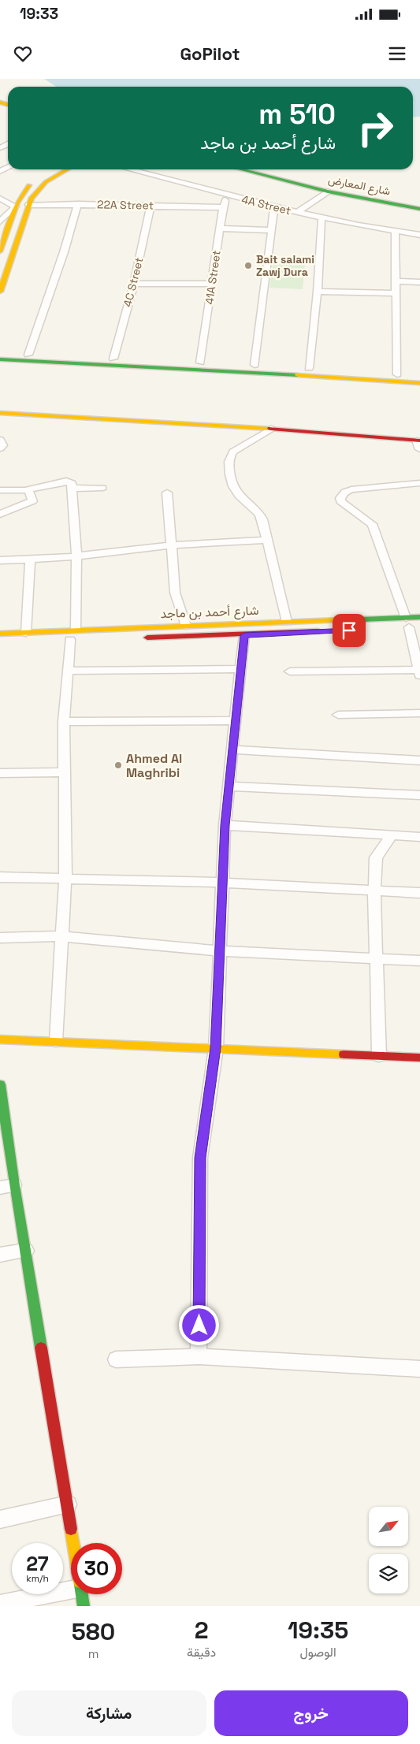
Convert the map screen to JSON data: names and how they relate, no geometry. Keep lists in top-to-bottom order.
{
  "streets": {
    "street": [
      "شارع المعارض",
      "22A Street",
      "4A Street",
      "41A Street",
      "4C Street",
      "شارع أحمد بن ماجد"
    ]
  },
  "crossings": [
    ["22A Street", "41A Street"],
    ["22A Street", "4C Street"],
    ["4A Street", "41A Street"]
  ],
  "places": ["Bait salami Zawj Dura", "Ahmed Al Maghribi"],
  "north": "top right",
  "page": {
    "status": "19:33",
    "header": "GoPilot",
    "turn": ["510 m", "شارع أحمد بن ماجد"],
    "speed": "27 km/h",
    "limit": "30",
    "eta": [
      "19:35",
      "الوصول",
      "2",
      "دقيقة",
      "580",
      "m"
    ],
    "buttons": ["خروج", "مشاركة"]
  }
}
